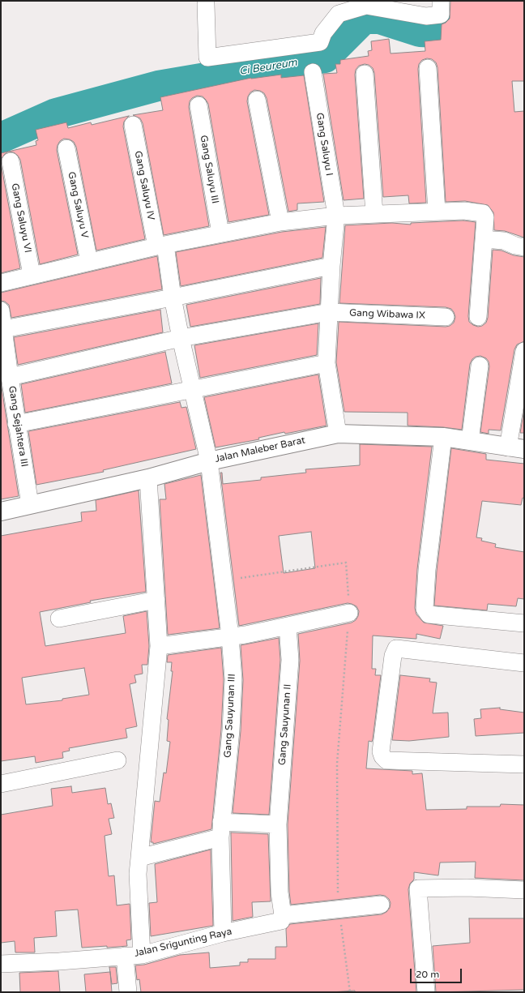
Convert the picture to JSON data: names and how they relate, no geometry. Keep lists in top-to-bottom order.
{
  "streets": {
    "street": [
      "Gang Saluyu I",
      "Gang Saluyu III",
      "Gang Saluyu IV",
      "Gang Saluyu V",
      "Gang Saluyu VI",
      "Gang Wibawa IX",
      "Gang Sejahtera III",
      "Jalan Maleber Barat",
      "Gang Sauyunan III",
      "Gang Sauyunan II",
      "Jalan Srigunting Raya"
    ]
  },
  "crossings": [
    ["Gang Saluyu I", "Gang Wibawa IX"],
    ["Gang Saluyu I", "Jalan Maleber Barat"],
    ["Gang Saluyu IV", "Gang Wibawa IX"],
    ["Gang Saluyu IV", "Gang Sauyunan III"],
    ["Gang Wibawa IX", "Gang Sejahtera III"],
    ["Gang Wibawa IX", "Gang Sauyunan III"],
    ["Gang Sejahtera III", "Jalan Maleber Barat"],
    ["Jalan Maleber Barat", "Gang Sauyunan III"],
    ["Gang Sauyunan III", "Jalan Srigunting Raya"],
    ["Gang Sauyunan II", "Jalan Srigunting Raya"]
  ],
  "water": ["Ci Beureum"],
  "scale_bar": "20 m"
}
